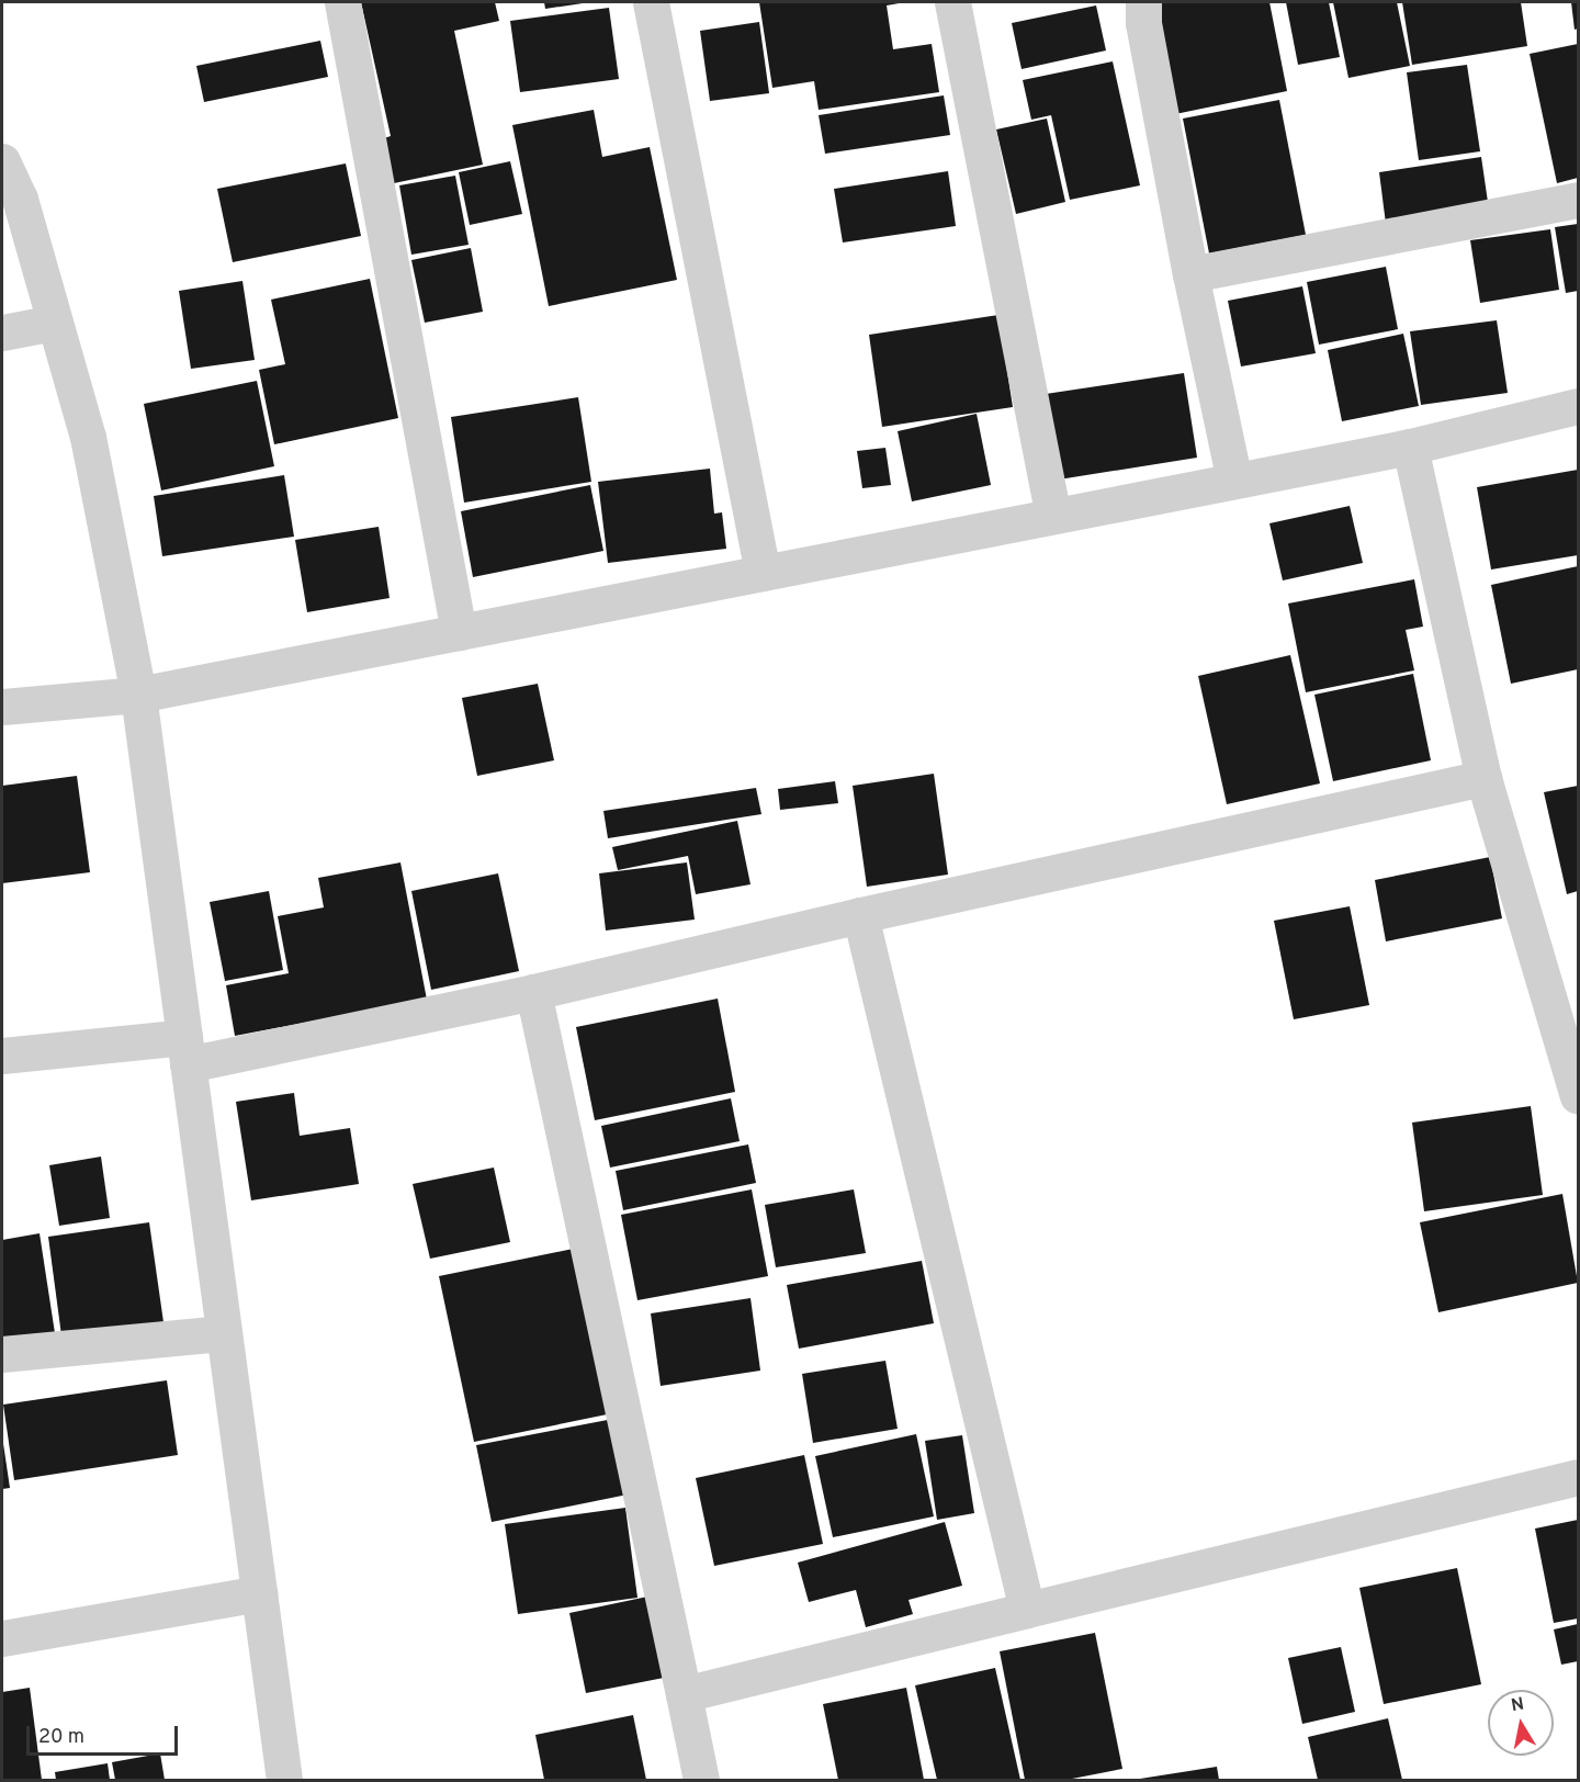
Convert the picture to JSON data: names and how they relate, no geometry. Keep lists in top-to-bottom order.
{
  "scale_bar": "20 m",
  "north": "top"
}
